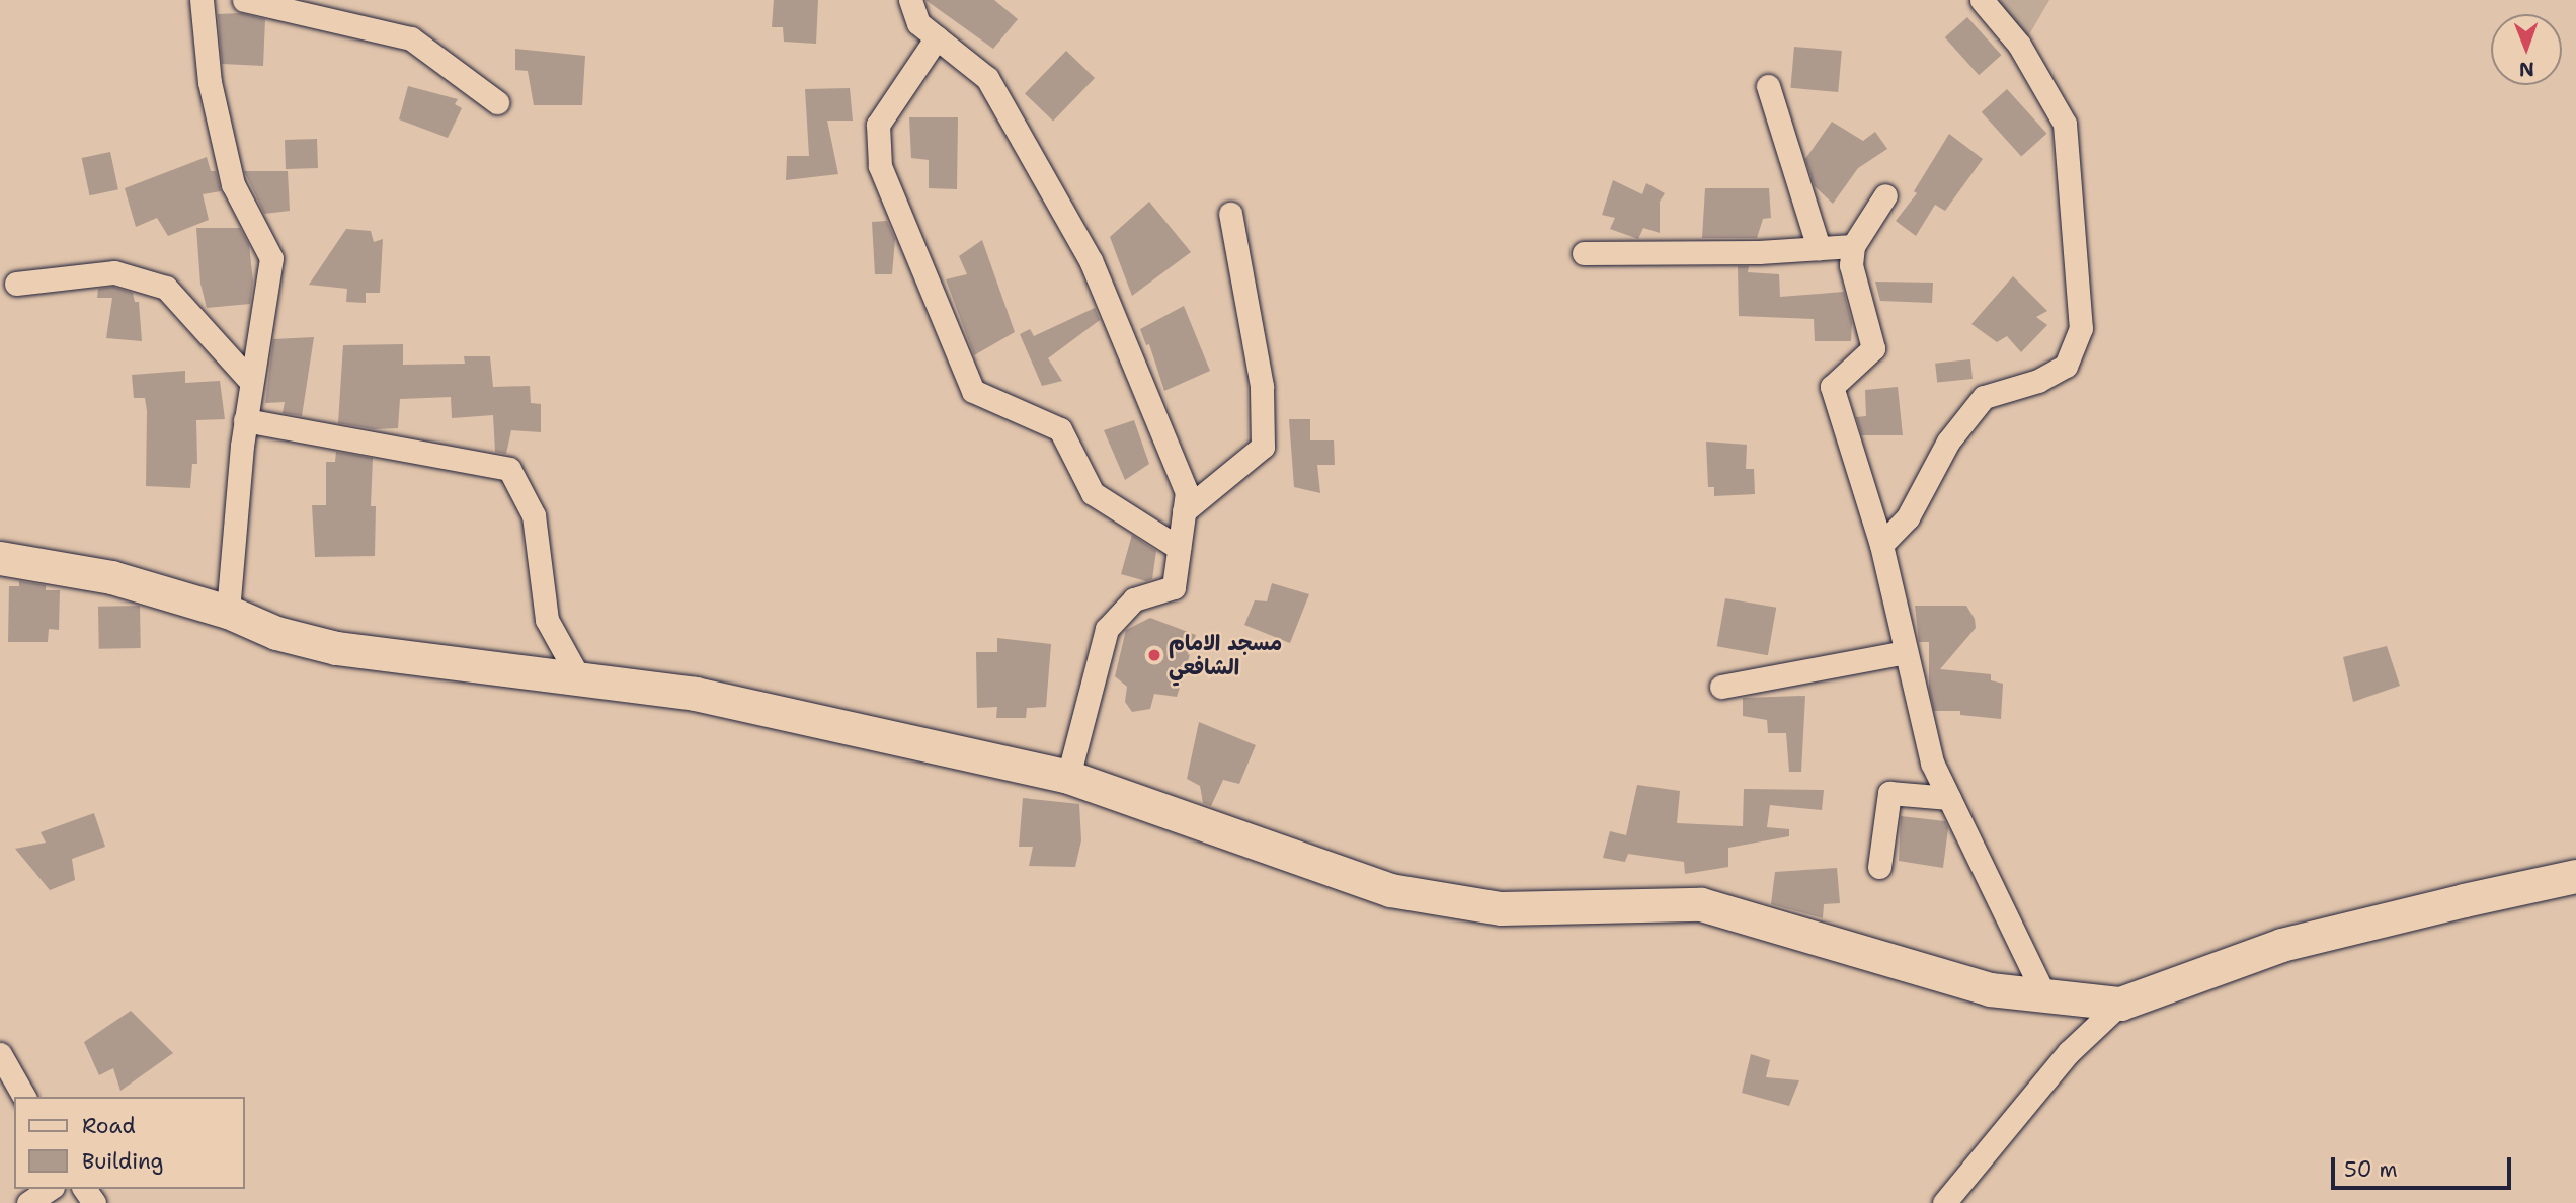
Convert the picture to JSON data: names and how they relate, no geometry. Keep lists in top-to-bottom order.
{
  "places": ["مسجد الامام الشافعي"],
  "legend": ["Road", "Building"],
  "scale_bar": "50 m",
  "north": "bottom"
}
